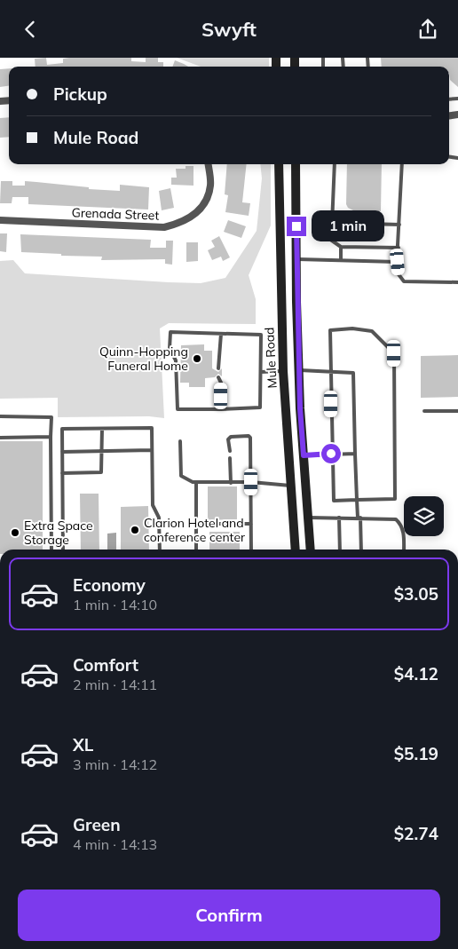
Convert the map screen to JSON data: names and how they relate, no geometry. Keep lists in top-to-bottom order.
{
  "streets": {
    "main road": ["Mule Road"],
    "street": ["Grenada Street"]
  },
  "places": ["Quinn-Hopping Funeral Home", "Clarion Hotel and conference center", "Extra Space Storage"],
  "page": {
    "header": "Swyft",
    "banner": ["Pickup", "Mule Road"],
    "bubble": "1 min",
    "list": [
      {
        "name": "Economy",
        "note": "1 min · 14:10",
        "value": "$3.05"
      },
      {
        "name": "Comfort",
        "note": "2 min · 14:11",
        "value": "$4.12"
      },
      {
        "name": "XL",
        "note": "3 min · 14:12",
        "value": "$5.19"
      },
      {
        "name": "Green",
        "note": "4 min · 14:13",
        "value": "$2.74"
      }
    ],
    "buttons": "Confirm"
  }
}
